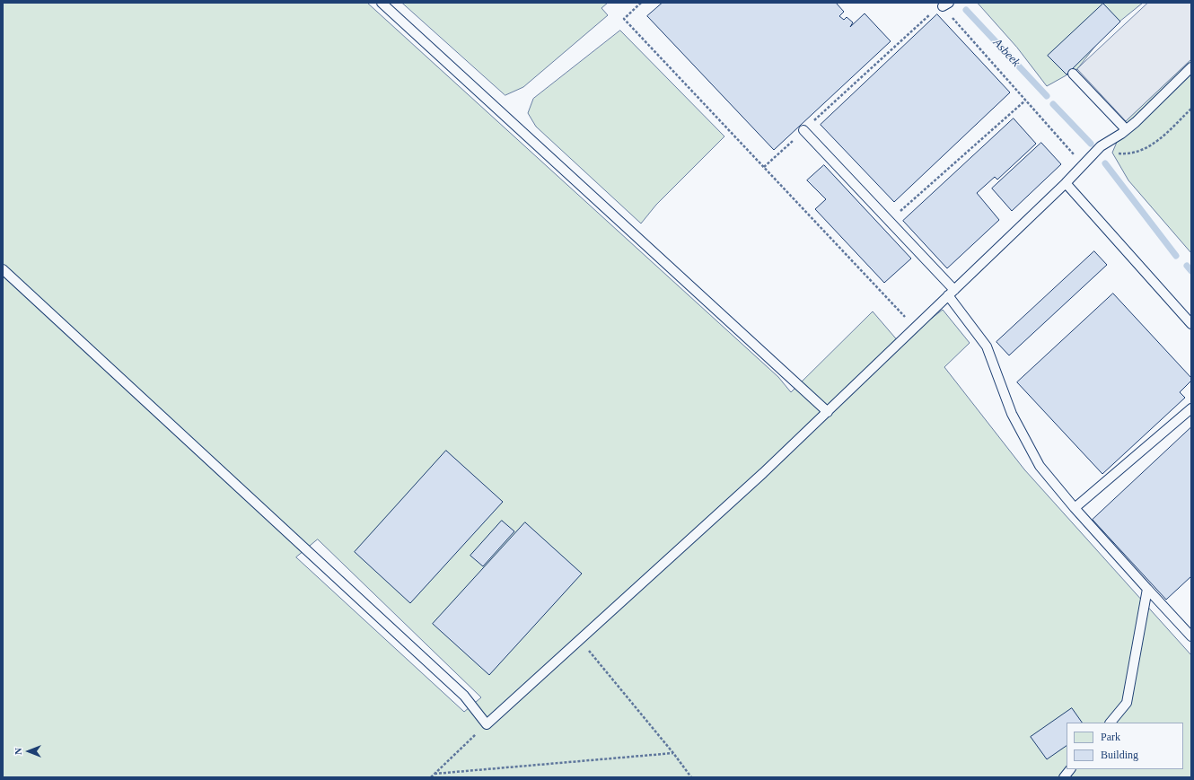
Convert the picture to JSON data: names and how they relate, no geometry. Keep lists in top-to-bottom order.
{
  "water": ["Asbeek"],
  "legend": ["Park", "Building"],
  "north": "left"
}
